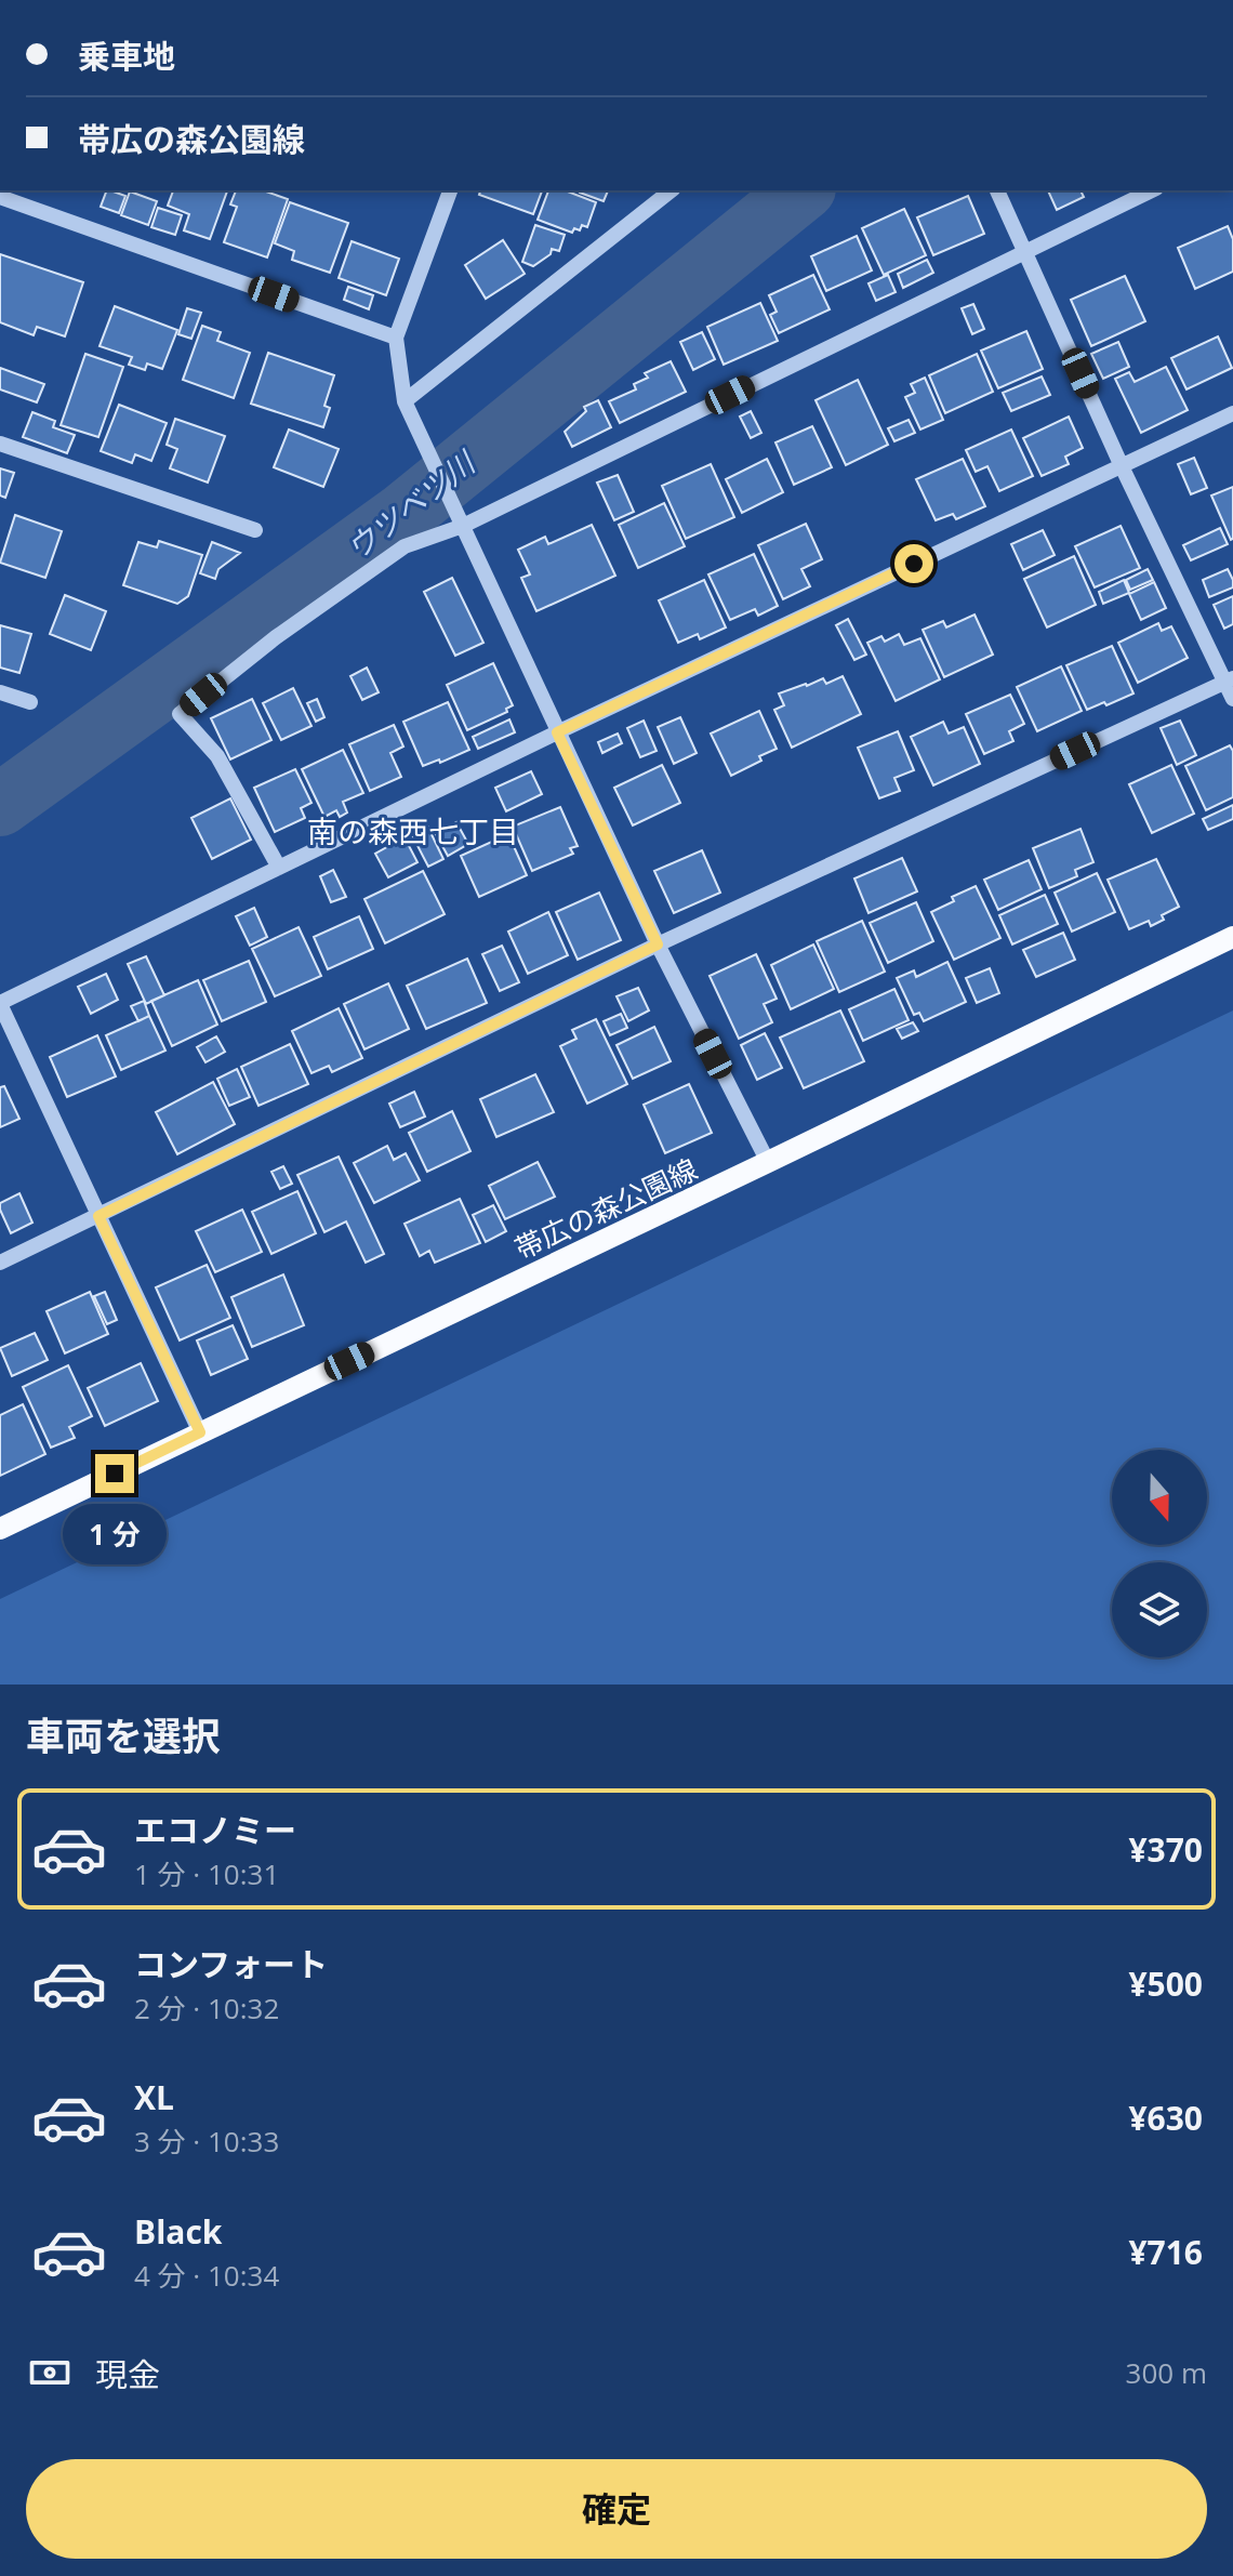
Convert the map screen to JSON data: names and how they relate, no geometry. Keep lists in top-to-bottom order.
{
  "streets": {
    "main road": ["帯広の森公園線"]
  },
  "districts": ["南の森西七丁目"],
  "water": ["ウツベツ川"],
  "north": "bottom",
  "page": {
    "banner": ["乗車地", "帯広の森公園線"],
    "bubble": "1 分",
    "heading": "車両を選択",
    "list": [
      {
        "name": "エコノミー",
        "note": "1 分 · 10:31",
        "value": "¥370"
      },
      {
        "name": "コンフォート",
        "note": "2 分 · 10:32",
        "value": "¥500"
      },
      {
        "name": "XL",
        "note": "3 分 · 10:33",
        "value": "¥630"
      },
      {
        "name": "Black",
        "note": "4 分 · 10:34",
        "value": "¥716"
      }
    ],
    "pay": ["現金", "300 m"],
    "buttons": "確定"
  }
}
